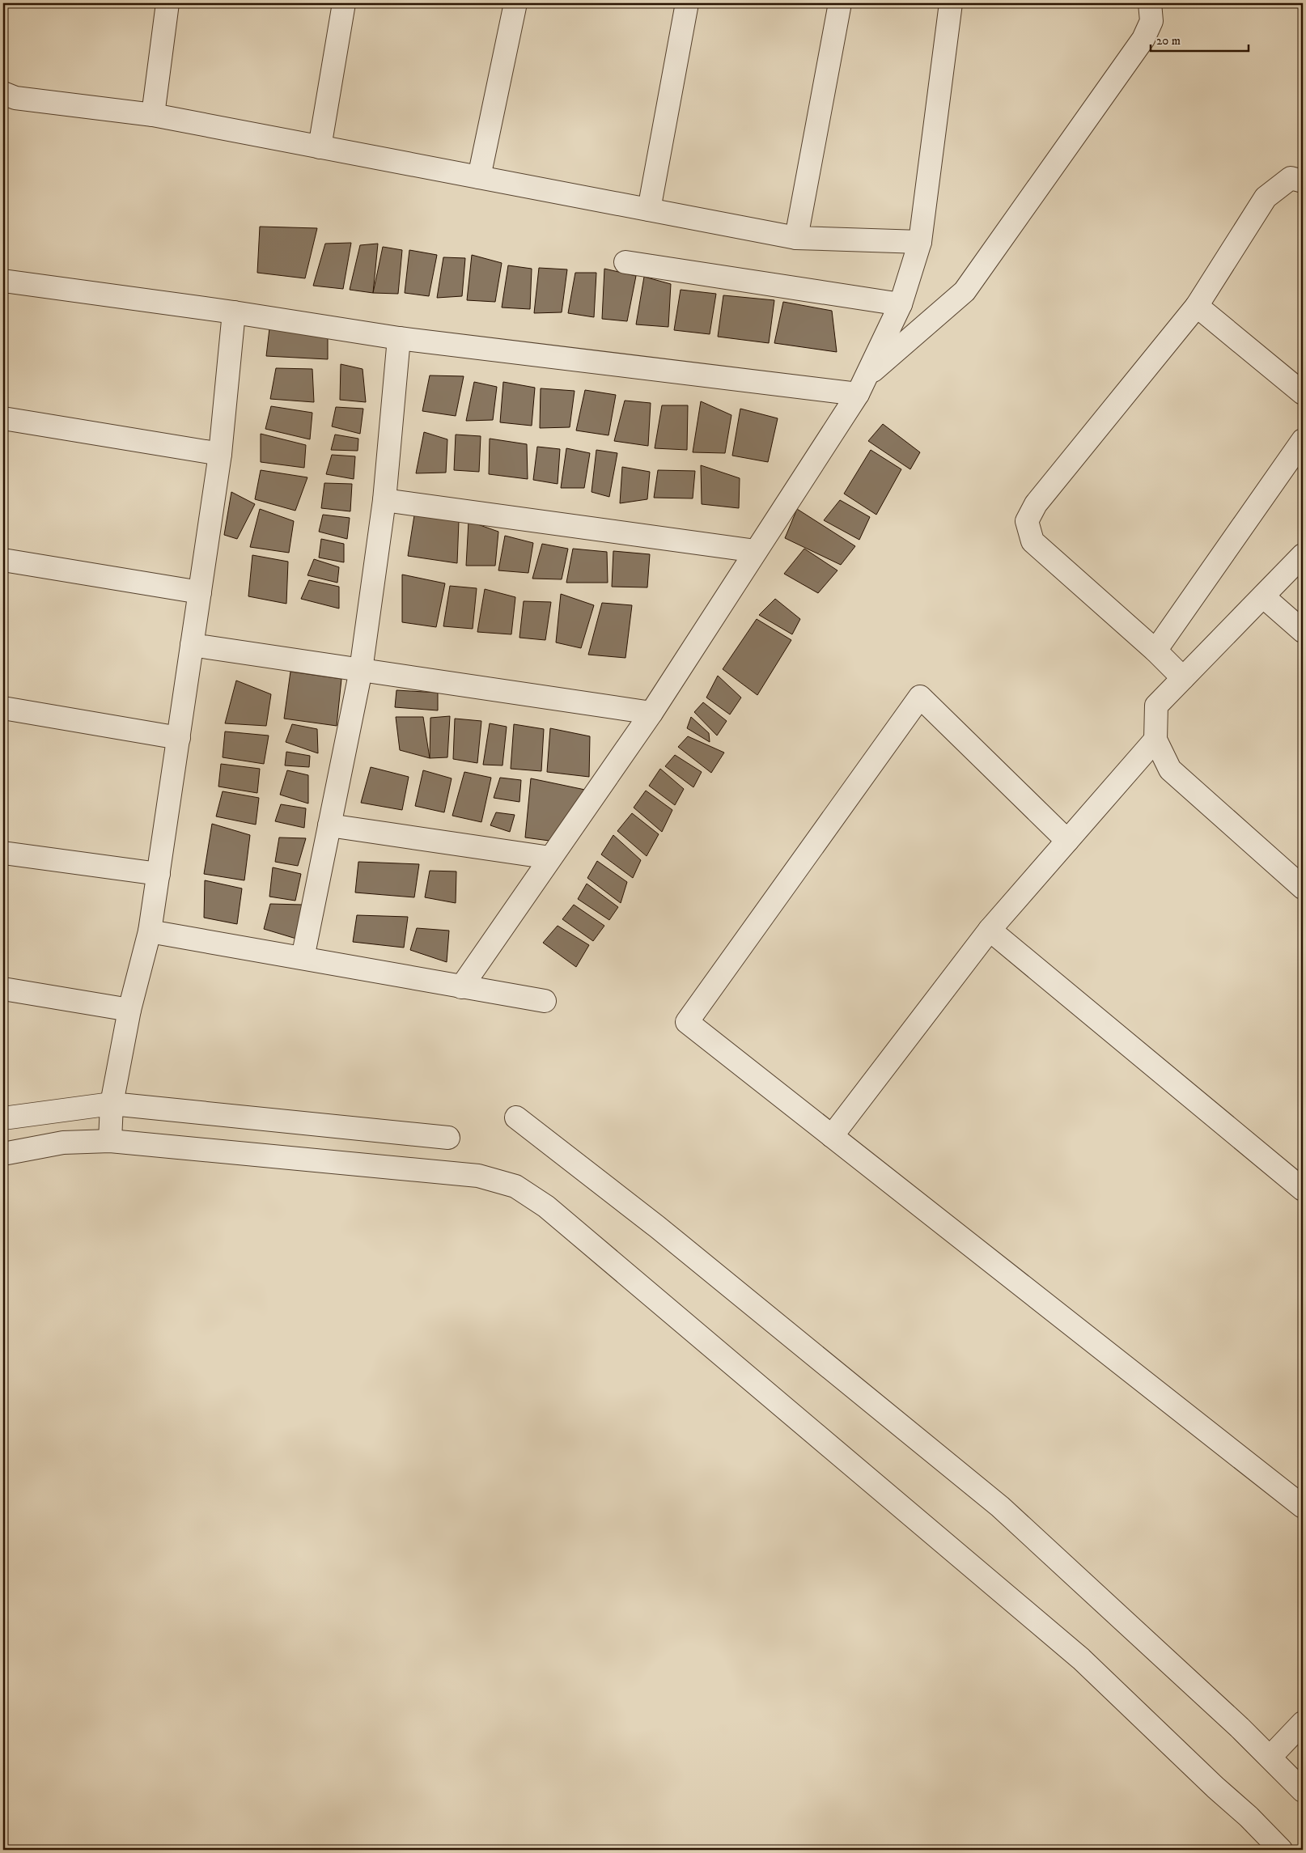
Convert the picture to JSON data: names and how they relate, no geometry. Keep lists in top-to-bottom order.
{
  "scale_bar": "20 m"
}
